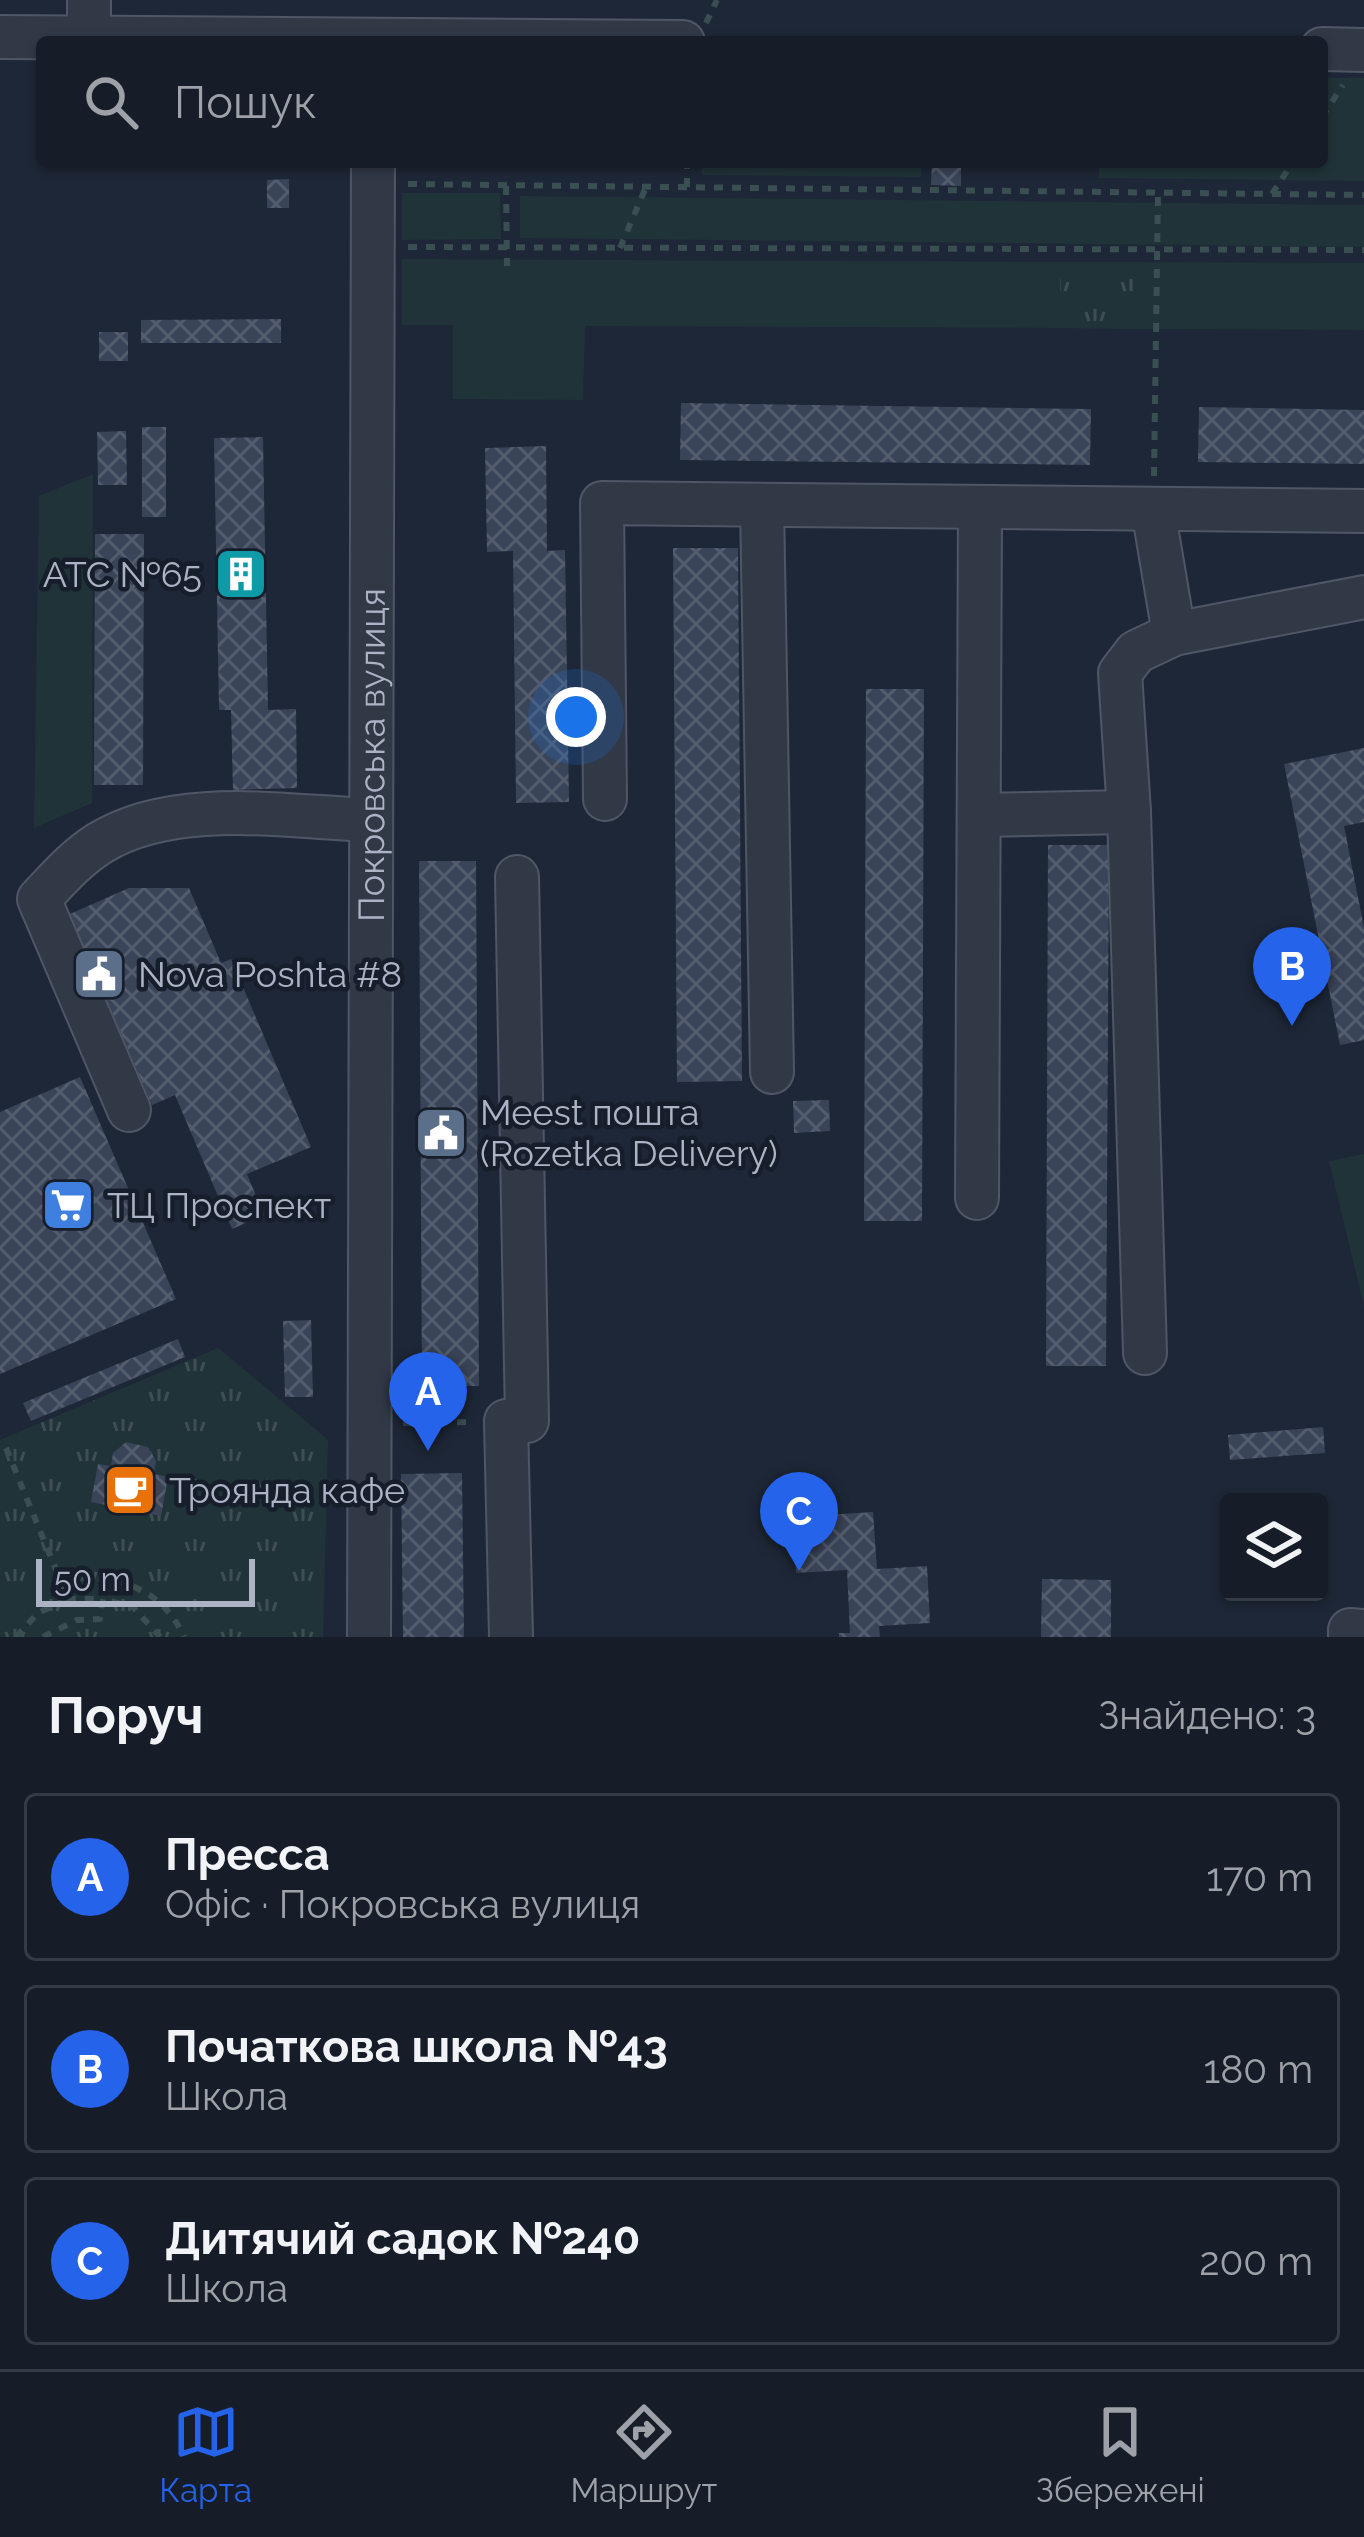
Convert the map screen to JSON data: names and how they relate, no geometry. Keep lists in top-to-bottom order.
{
  "streets": {
    "street": ["Покровська вулиця"]
  },
  "places": {
    "building": ["АТС №65"],
    "public building": ["Nova Poshta #8", "Meest пошта (Rozetka Delivery)"],
    "supermarket": ["ТЦ Проспект"],
    "cafe": ["Троянда кафе"]
  },
  "scale_bar": "50 m",
  "page": {
    "search": "Пошук",
    "pins": ["B", "A", "C"],
    "scale": "50 m",
    "heading": ["Поруч", "Знайдено: 3"],
    "list": [
      {
        "mark": "A",
        "name": "Пресса",
        "note": "Офіс · Покровська вулиця",
        "value": "170 m"
      },
      {
        "mark": "B",
        "name": "Початкова школа №43",
        "note": "Школа",
        "value": "180 m"
      },
      {
        "mark": "C",
        "name": "Дитячий садок №240",
        "note": "Школа",
        "value": "200 m"
      }
    ],
    "nav": ["Карта", "Маршрут", "Збережені"]
  }
}
